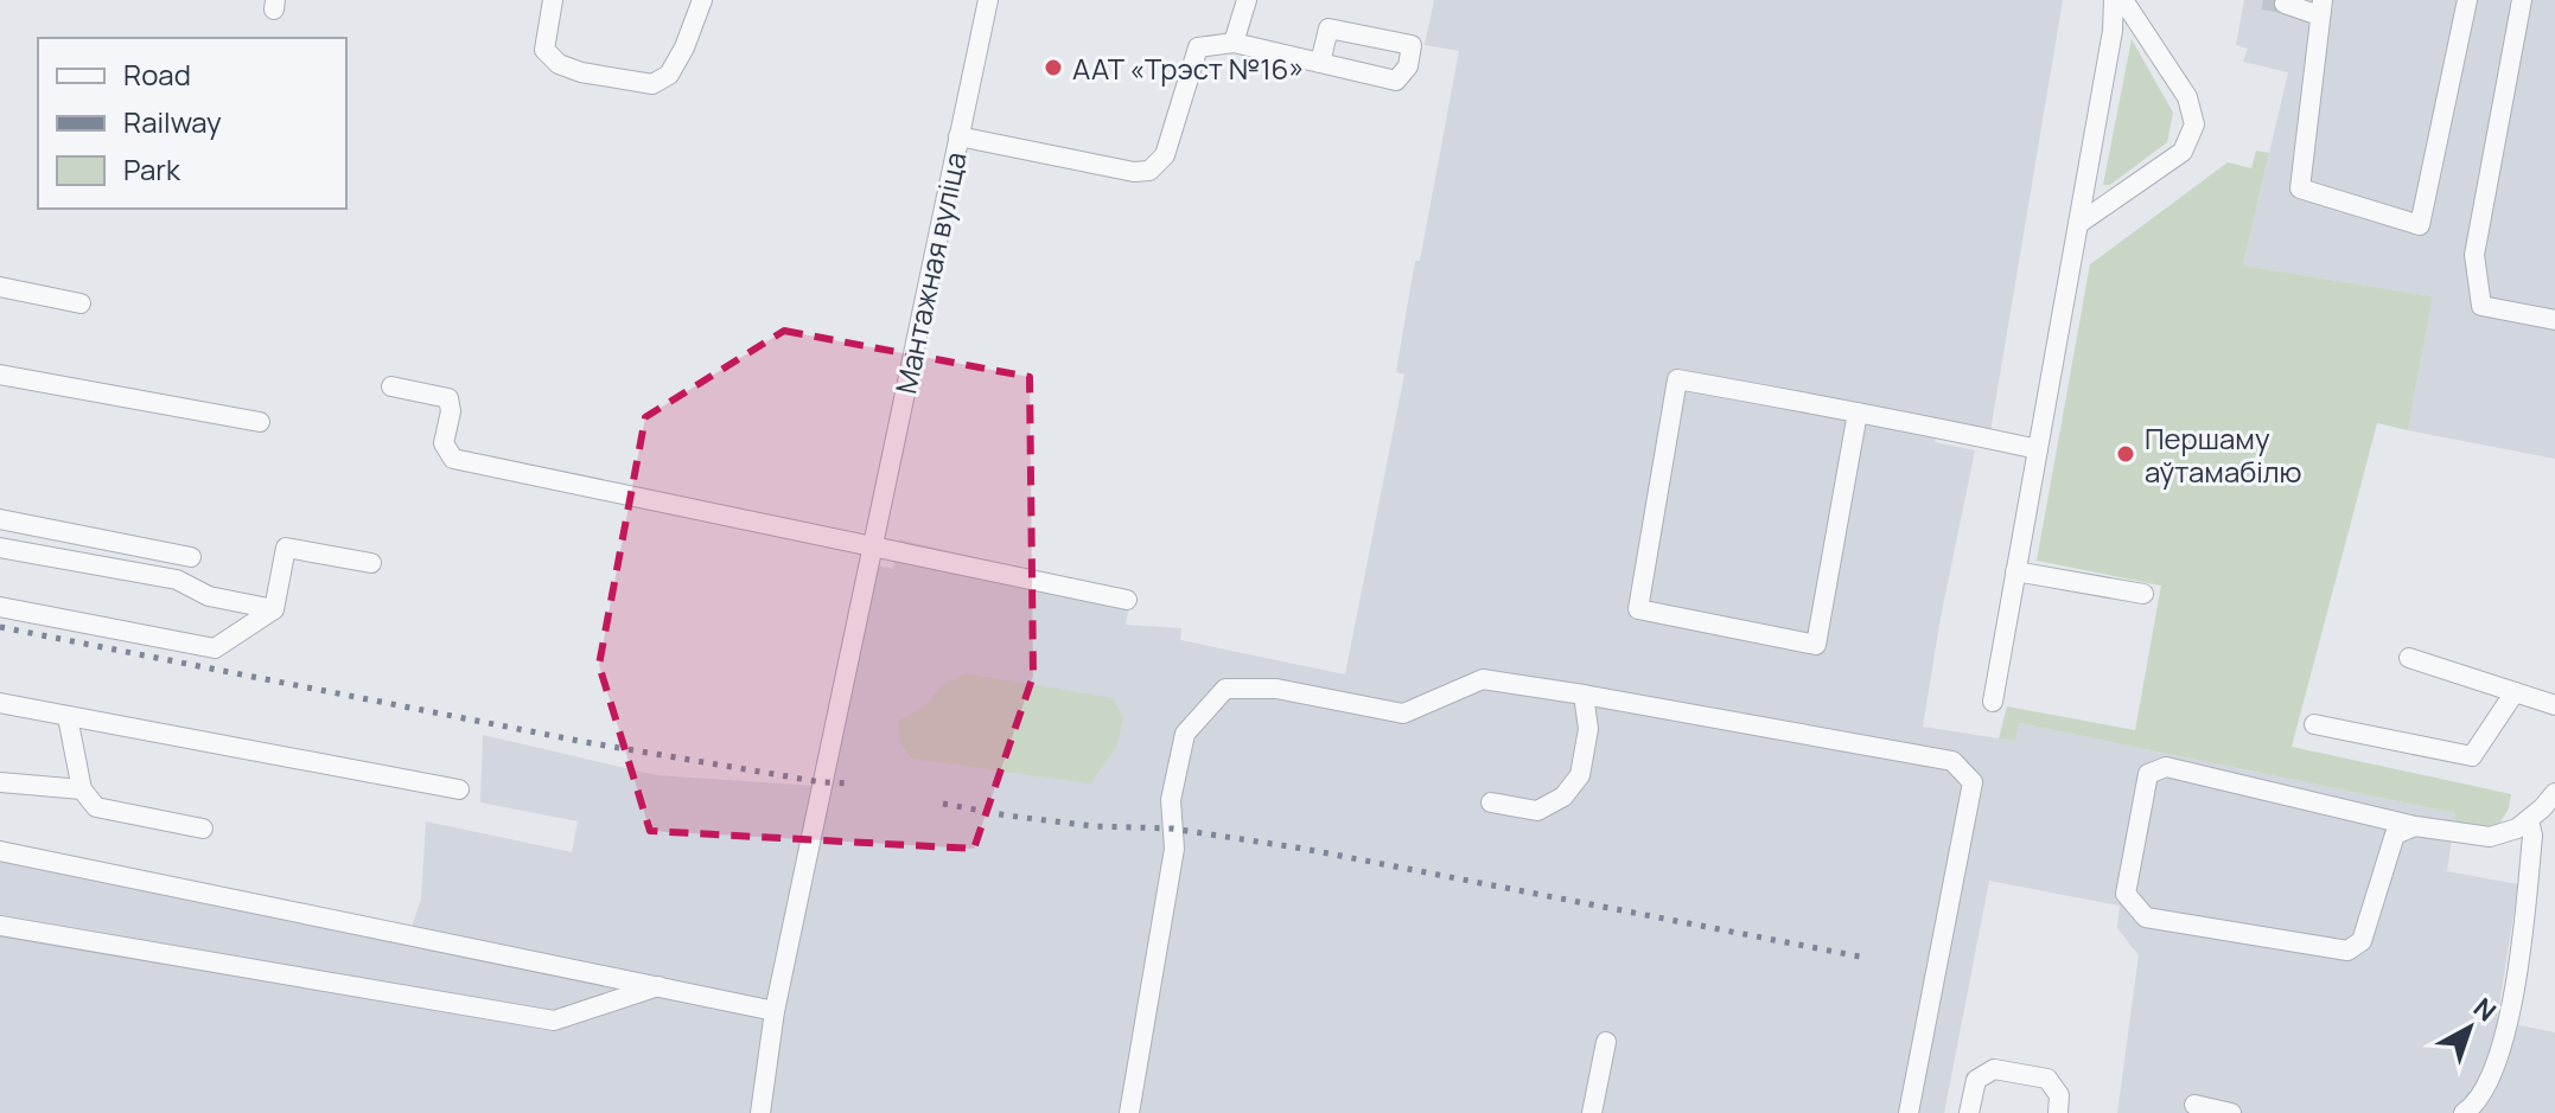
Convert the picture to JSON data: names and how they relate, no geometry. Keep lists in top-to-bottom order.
{
  "streets": {
    "street": ["Мантажная вуліца"]
  },
  "places": ["ААТ «Трэст №16»", "Першаму аўтамабілю"],
  "legend": ["Road", "Railway", "Park"],
  "north": "top right"
}
